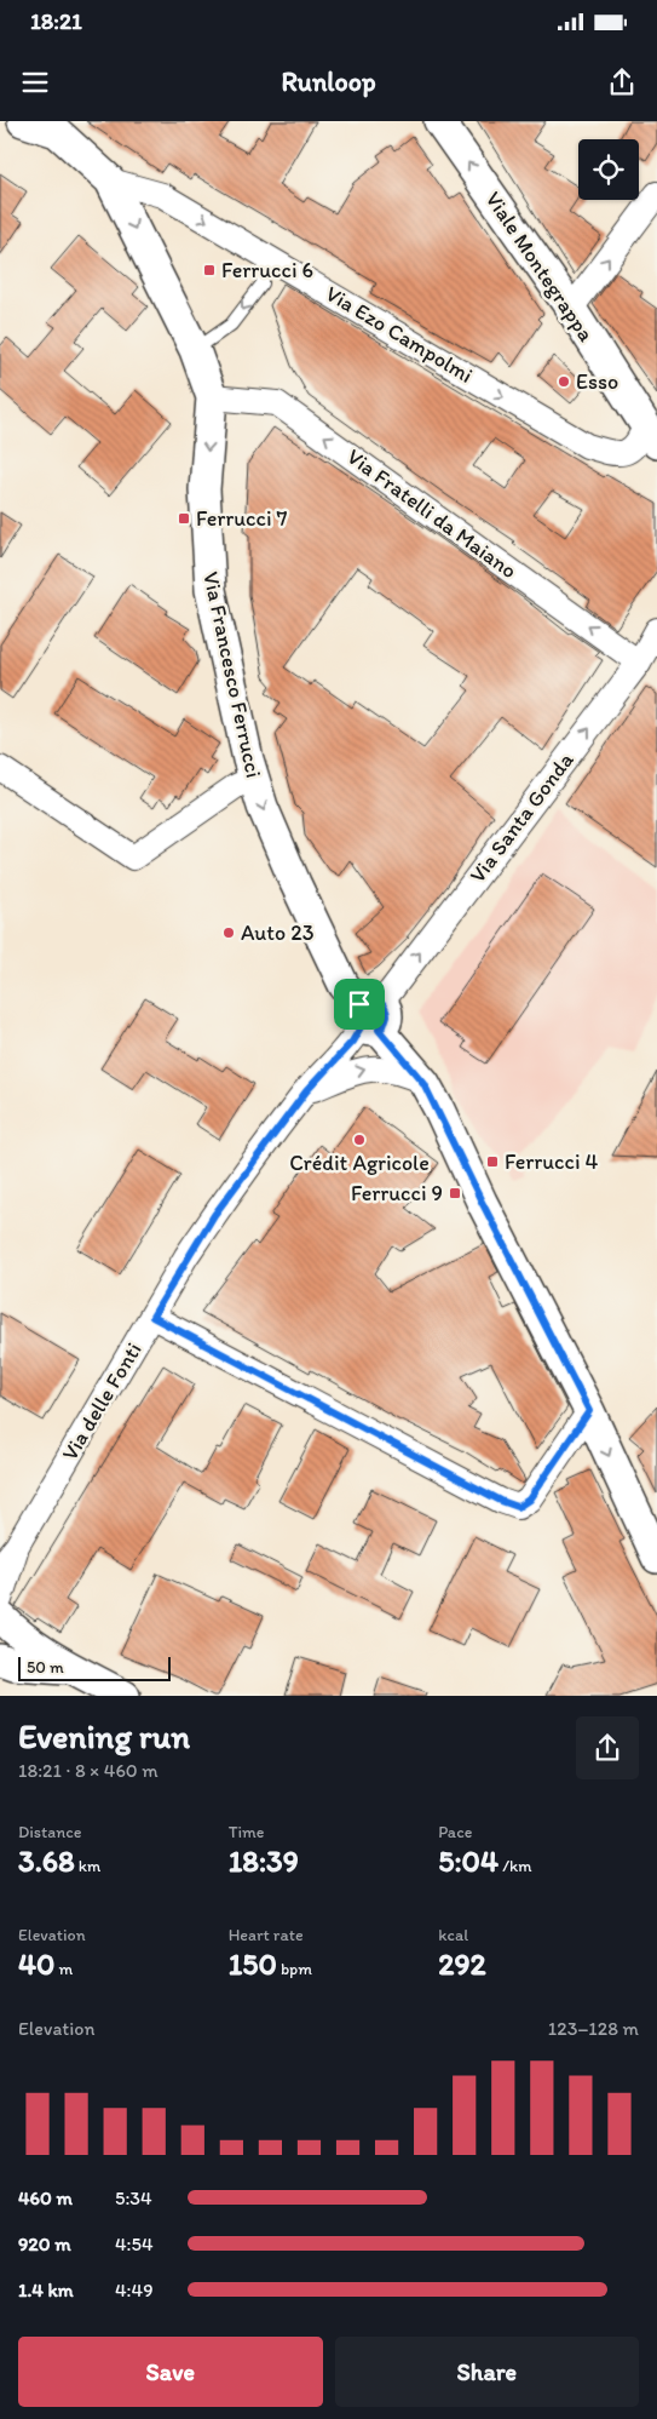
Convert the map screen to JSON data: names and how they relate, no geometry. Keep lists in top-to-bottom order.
{
  "streets": {
    "street": [
      "Viale Montegrappa",
      "Via Ezo Campolmi",
      "Via Fratelli da Maiano",
      "Via Francesco Ferrucci",
      "Via Santa Gonda",
      "Via delle Fonti"
    ]
  },
  "crossings": [
    ["Viale Montegrappa", "Via Ezo Campolmi"],
    ["Via Ezo Campolmi", "Via Francesco Ferrucci"],
    ["Via Fratelli da Maiano", "Via Francesco Ferrucci"],
    ["Via Fratelli da Maiano", "Via Santa Gonda"],
    ["Via Francesco Ferrucci", "Via Santa Gonda"],
    ["Via Francesco Ferrucci", "Via delle Fonti"],
    ["Via Santa Gonda", "Via delle Fonti"]
  ],
  "one_way": [
    "Viale Montegrappa",
    "Via Ezo Campolmi",
    "Via Fratelli da Maiano",
    "Via Francesco Ferrucci",
    "Via Santa Gonda"
  ],
  "places": {
    "transit": [
      "Ferrucci 6",
      "Ferrucci 7",
      "Ferrucci 4",
      "Ferrucci 9"
    ],
    "other": ["Esso", "Auto 23", "Crédit Agricole"]
  },
  "scale_bar": "50 m",
  "page": {
    "status": "18:21",
    "header": "Runloop",
    "scale": "50 m",
    "heading": ["Evening run", "18:21 · 8 × 460 m"],
    "stats": [
      ["Distance", "3.68 km"],
      ["Time", "18:39"],
      ["Pace", "5:04 /km"],
      ["Elevation", "40 m"],
      ["Heart rate", "150 bpm"],
      ["kcal", "292"]
    ],
    "chart": ["Elevation", "123–128 m"],
    "list": [
      {
        "name": "460 m",
        "note": "5:34"
      },
      {
        "name": "920 m",
        "note": "4:54"
      },
      {
        "name": "1.4 km",
        "note": "4:49"
      }
    ],
    "buttons": ["Save", "Share"]
  }
}
